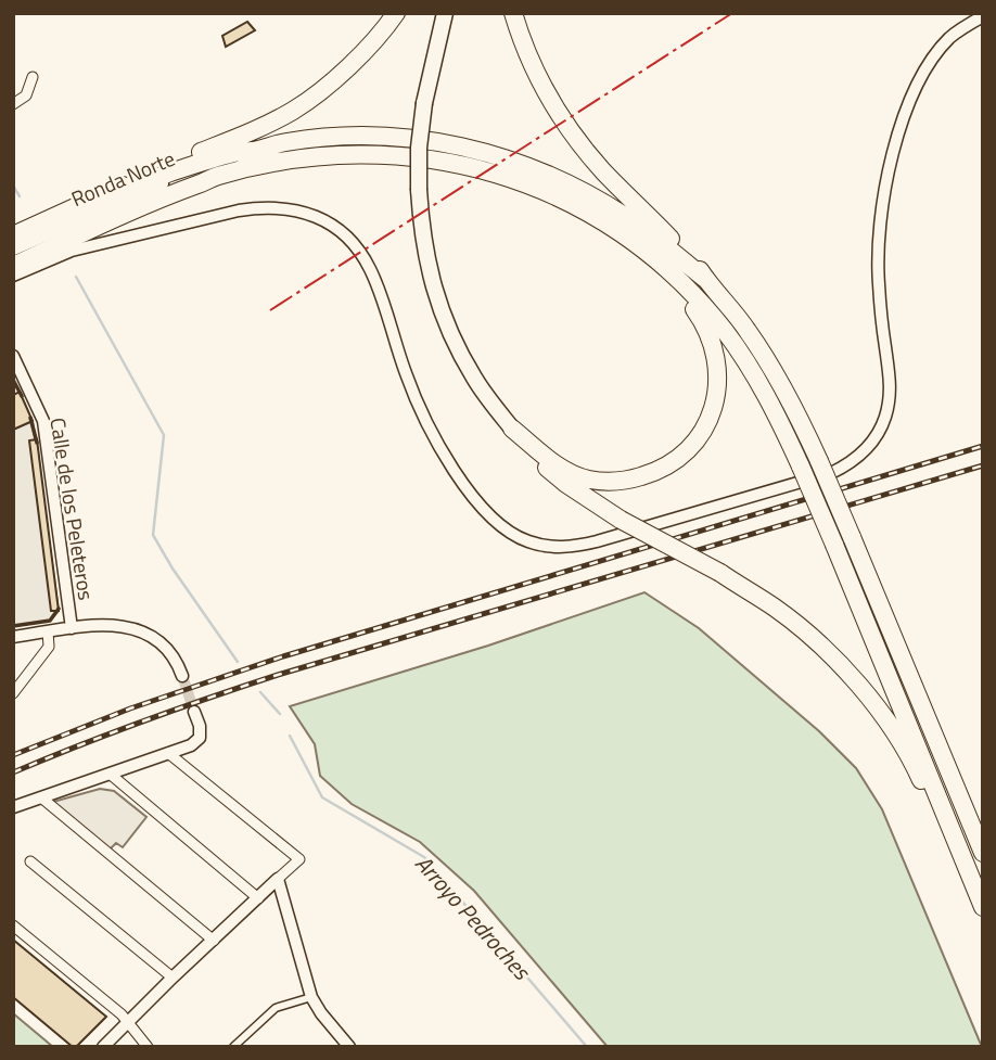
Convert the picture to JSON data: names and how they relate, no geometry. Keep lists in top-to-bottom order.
{
  "streets": {
    "highway": ["Ronda Norte"],
    "street": ["Calle de los Peleteros"]
  },
  "water": ["Arroyo Pedroches"]
}
